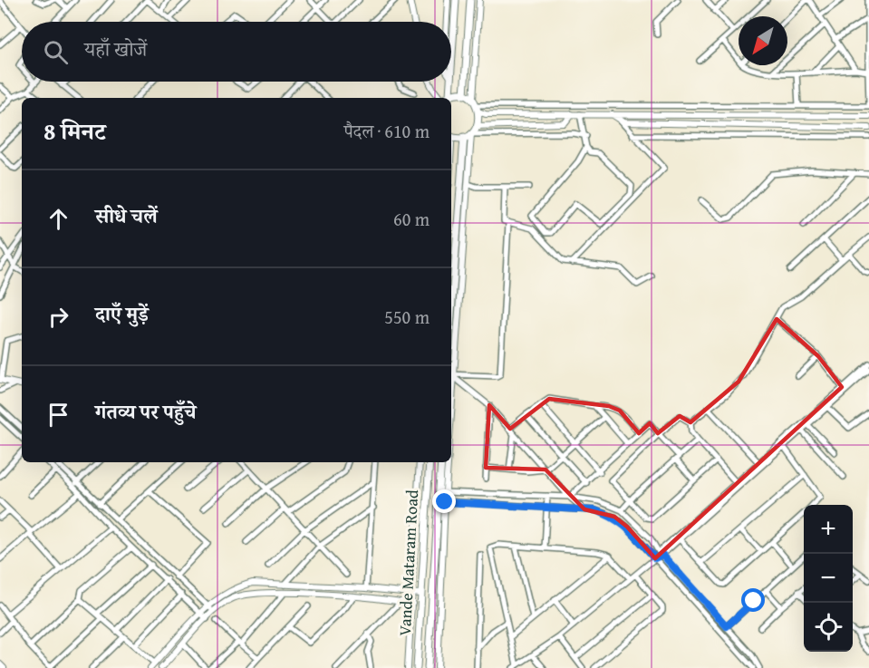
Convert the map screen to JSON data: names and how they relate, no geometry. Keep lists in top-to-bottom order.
{
  "streets": {
    "main road": ["Vande Mataram Road"]
  },
  "north": "bottom left",
  "page": {
    "search": "यहाँ खोजें",
    "heading": ["8 मिनट", "पैदल · 610 m"],
    "list": [
      ["सीधे चलें", "60 m"],
      ["दाएँ मुड़ें", "550 m"],
      "गंतव्य पर पहुँचे"
    ],
    "map_buttons": ["+", "−"]
  }
}
